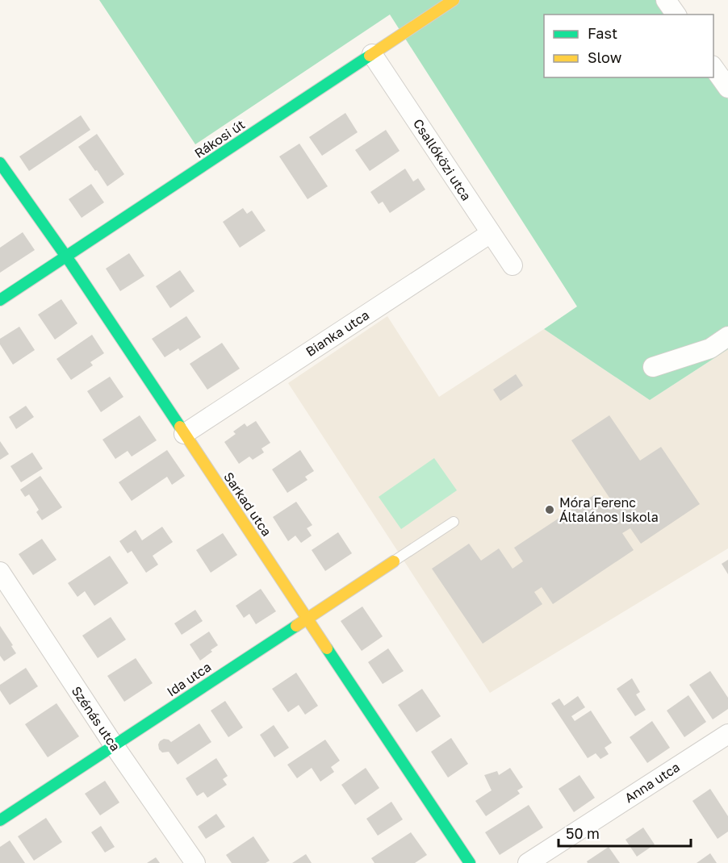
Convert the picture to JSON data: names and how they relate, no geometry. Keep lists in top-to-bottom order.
{
  "streets": {
    "street": [
      "Rákosi út",
      "Csallóközi utca",
      "Bianka utca",
      "Sarkad utca",
      "Ida utca",
      "Szénás utca",
      "Anna utca"
    ]
  },
  "crossings": [
    ["Rákosi út", "Csallóközi utca"],
    ["Rákosi út", "Sarkad utca"],
    ["Csallóközi utca", "Bianka utca"],
    ["Bianka utca", "Sarkad utca"],
    ["Sarkad utca", "Ida utca"],
    ["Ida utca", "Szénás utca"]
  ],
  "places": ["Móra Ferenc Általános Iskola"],
  "legend": ["Fast", "Slow"],
  "scale_bar": "50 m"
}
